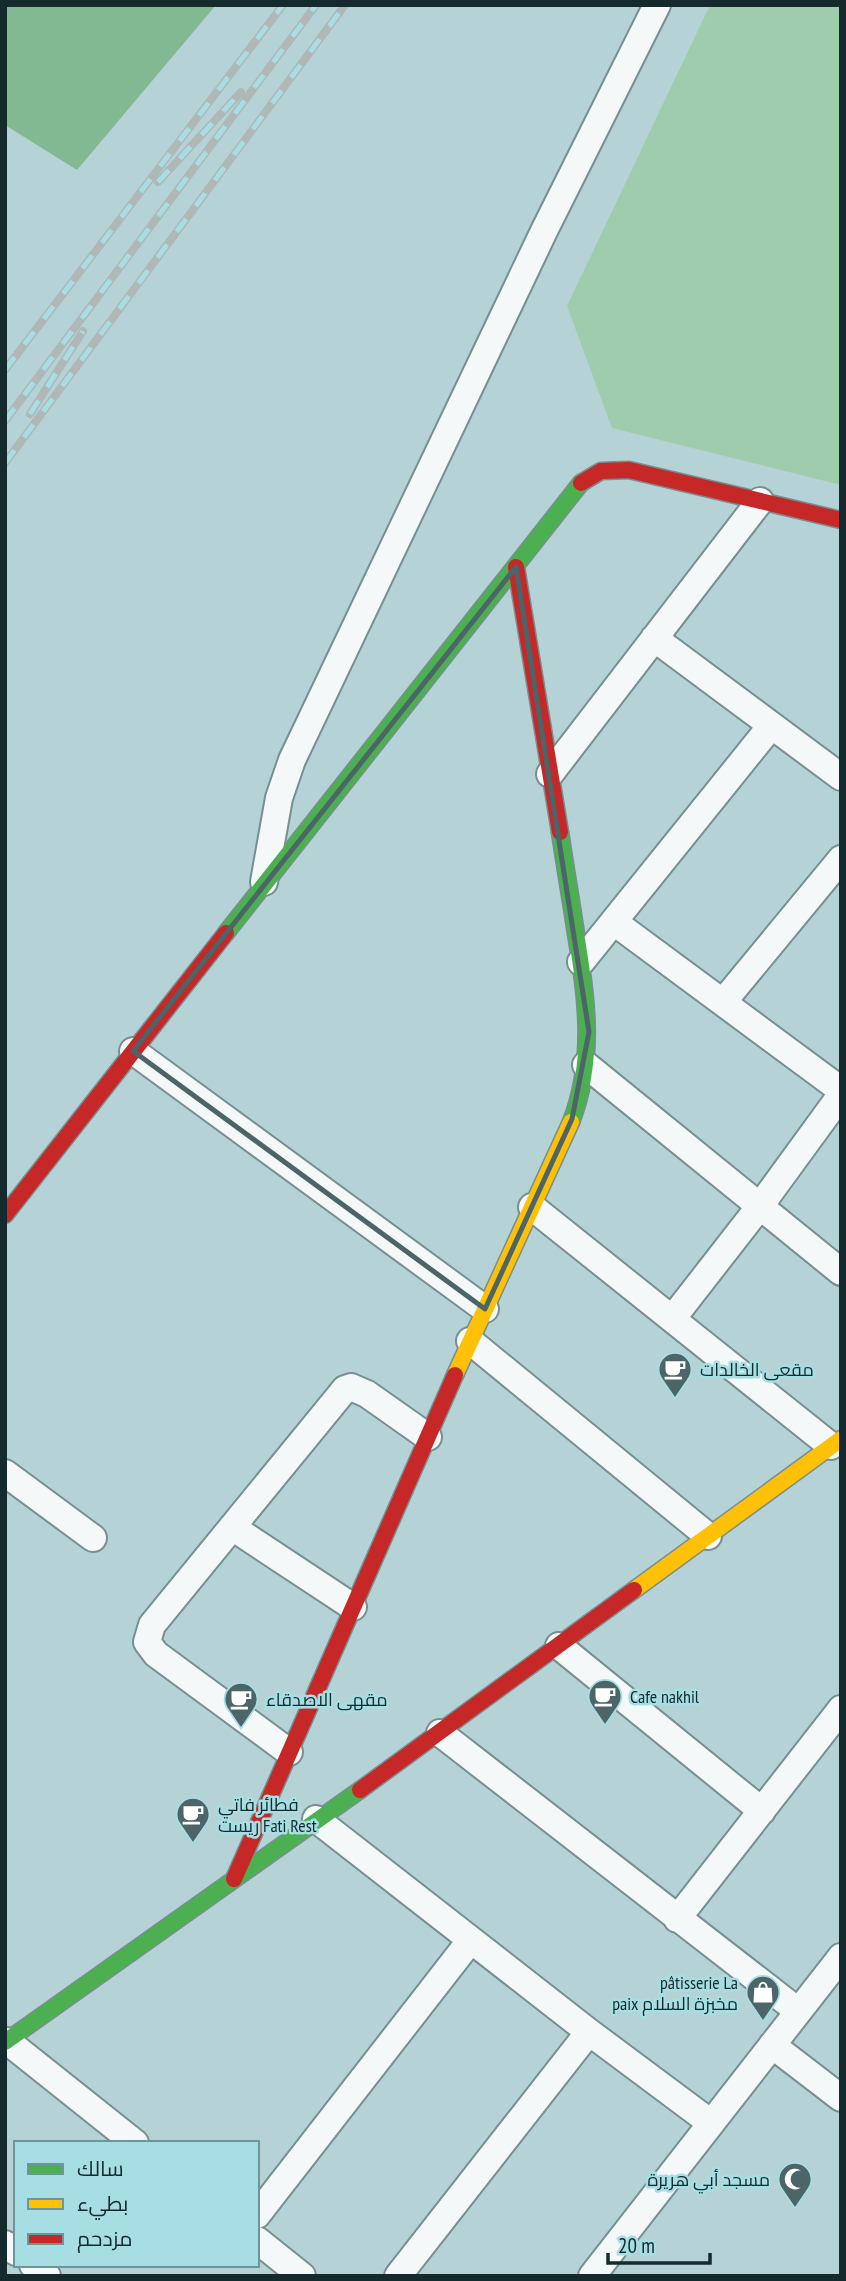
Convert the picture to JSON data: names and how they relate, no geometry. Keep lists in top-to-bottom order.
{
  "places": {
    "cafe": [
      "مقعى الخالدات",
      "Cafe nakhil",
      "مقهى الاصدقاء",
      "فطائر فاتي ريست Fati Rest"
    ],
    "shop": ["pâtisserie La paix مخبزة السلام"],
    "mosque": ["مسجد أبي هريرة"]
  },
  "legend": ["سالك", "بطيء", "مزدحم"],
  "scale_bar": "20 m"
}
